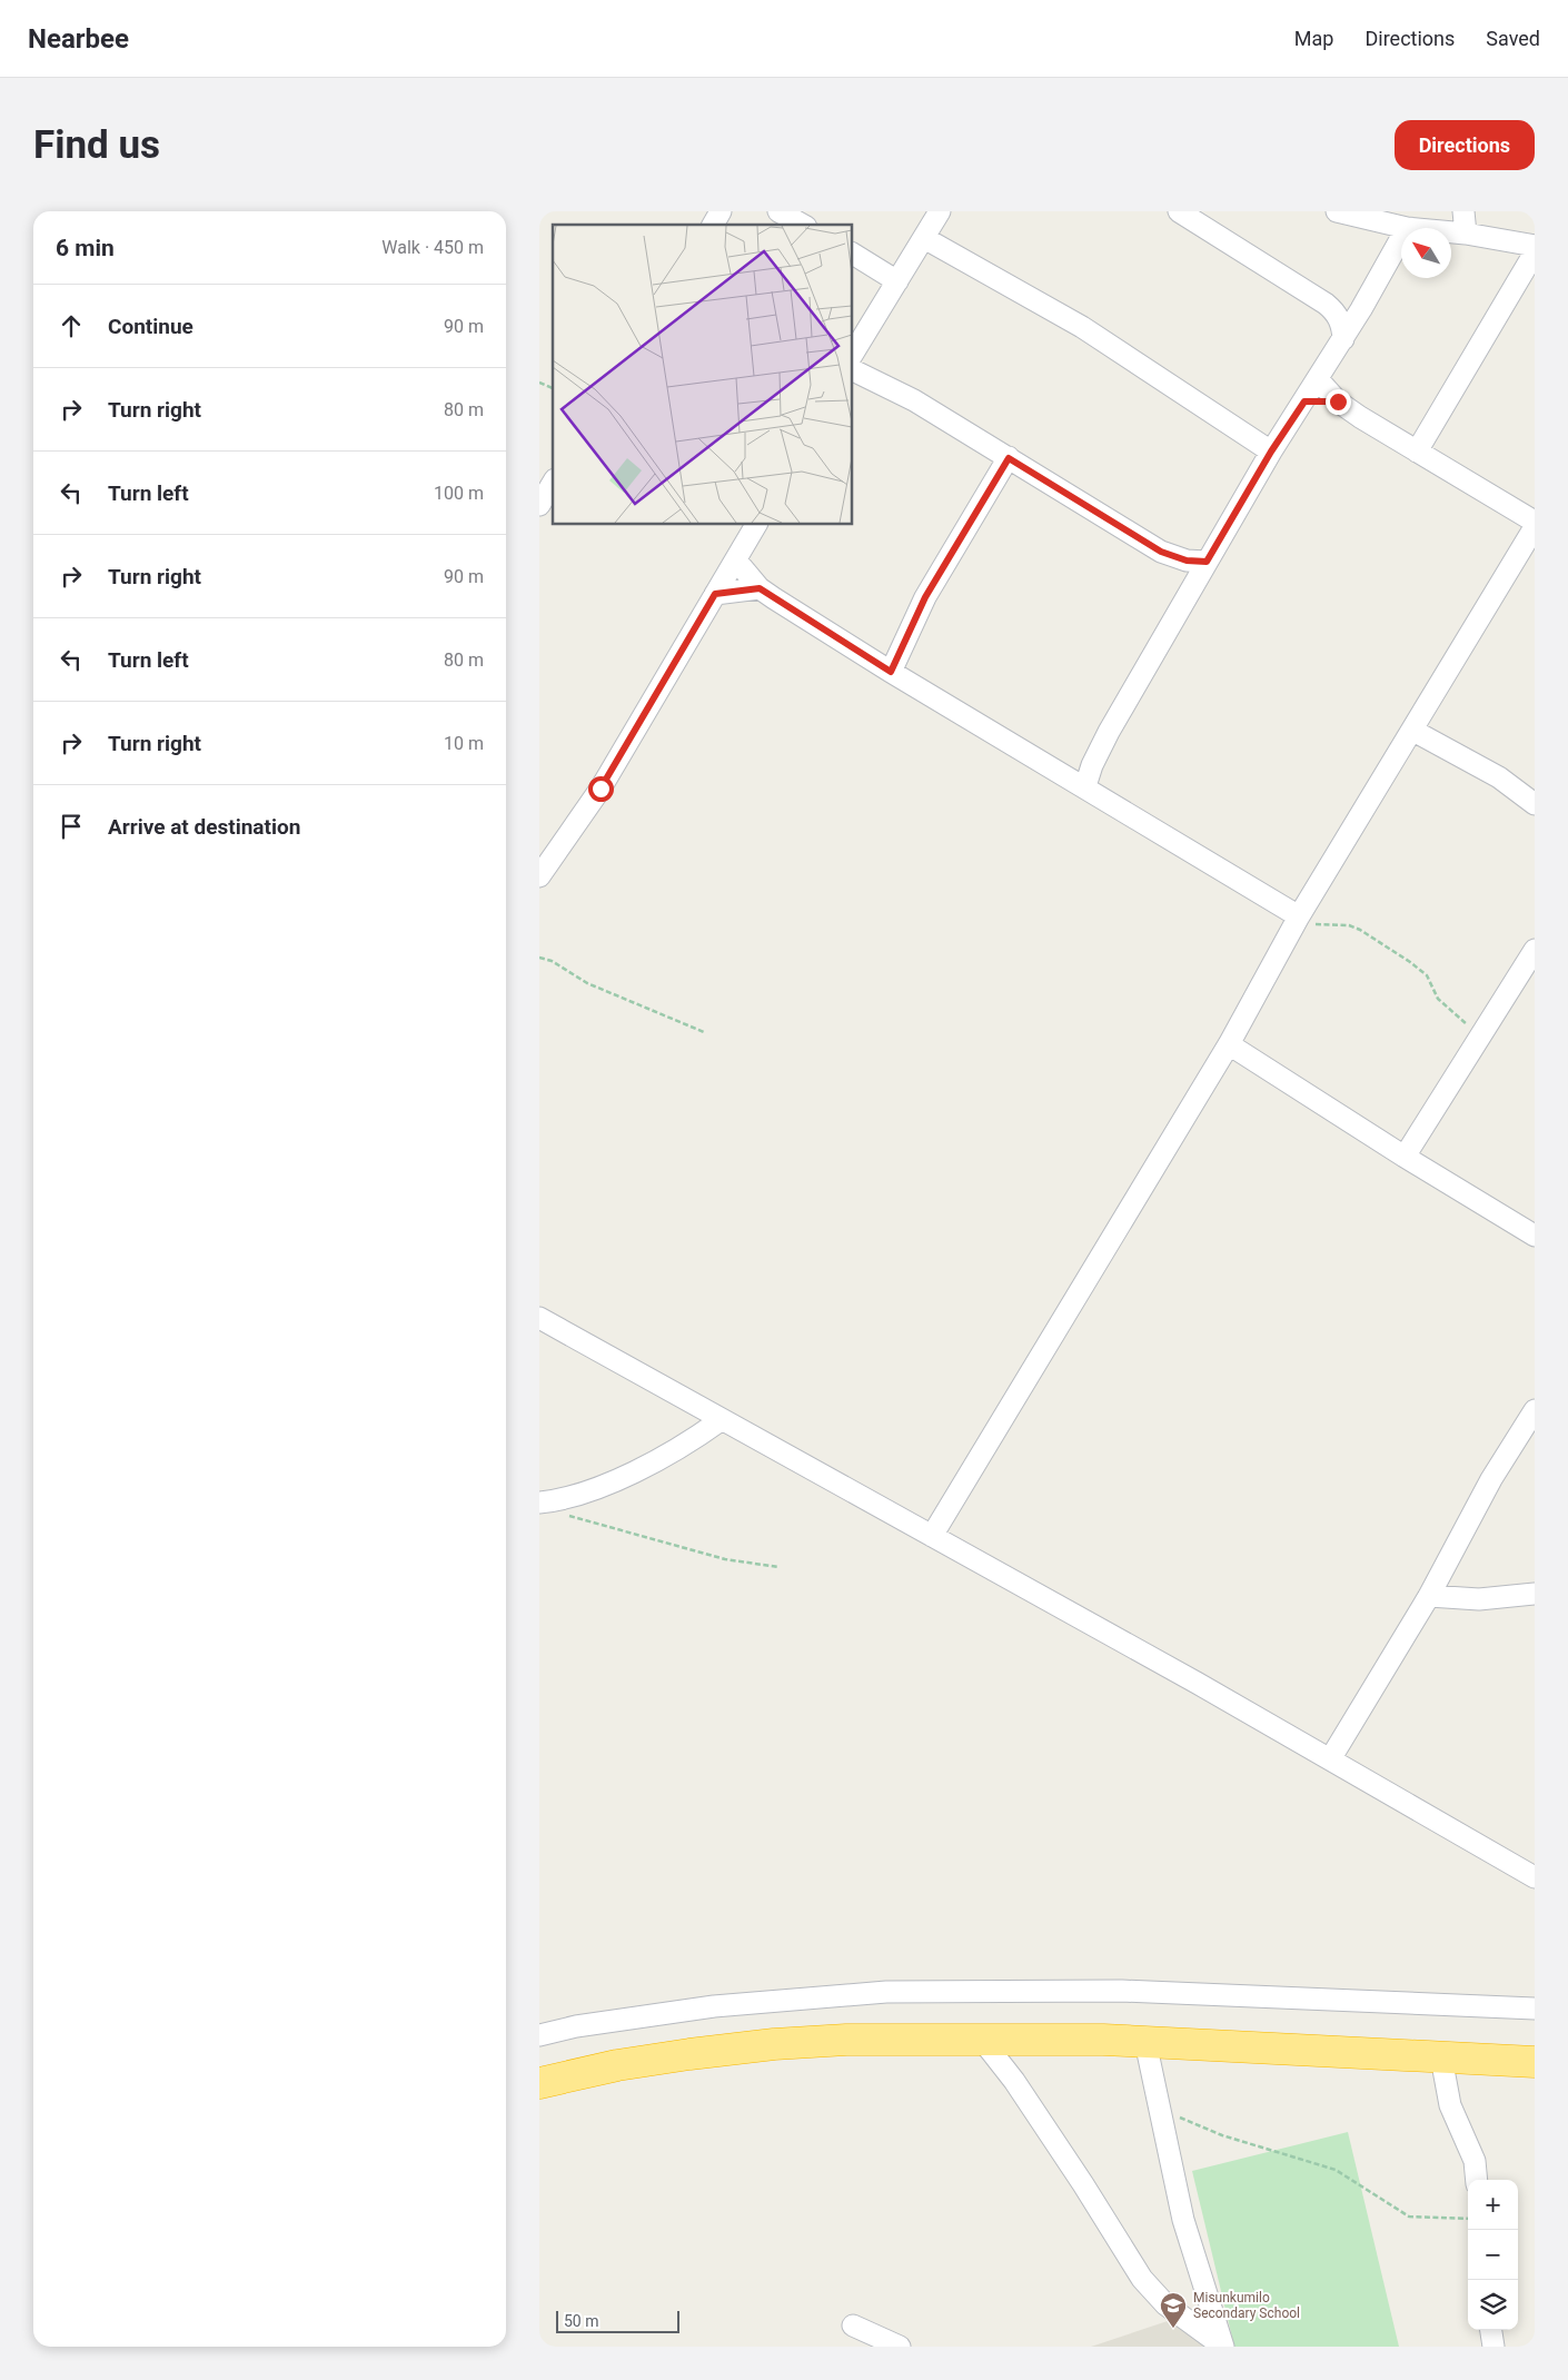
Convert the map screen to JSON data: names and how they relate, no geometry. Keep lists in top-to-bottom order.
{
  "places": {
    "school or university": ["Misunkumilo Secondary School"]
  },
  "scale_bar": "50 m",
  "north": "top left",
  "page": {
    "header": "Nearbee",
    "nav": ["Map", "Directions", "Saved"],
    "buttons": "Directions",
    "title": "Find us",
    "heading": ["6 min", "Walk · 450 m"],
    "list": [
      ["Continue", "90 m"],
      ["Turn right", "80 m"],
      ["Turn left", "100 m"],
      ["Turn right", "90 m"],
      ["Turn left", "80 m"],
      ["Turn right", "10 m"],
      "Arrive at destination"
    ],
    "map_buttons": ["+", "−"],
    "scale": "50 m"
  }
}
